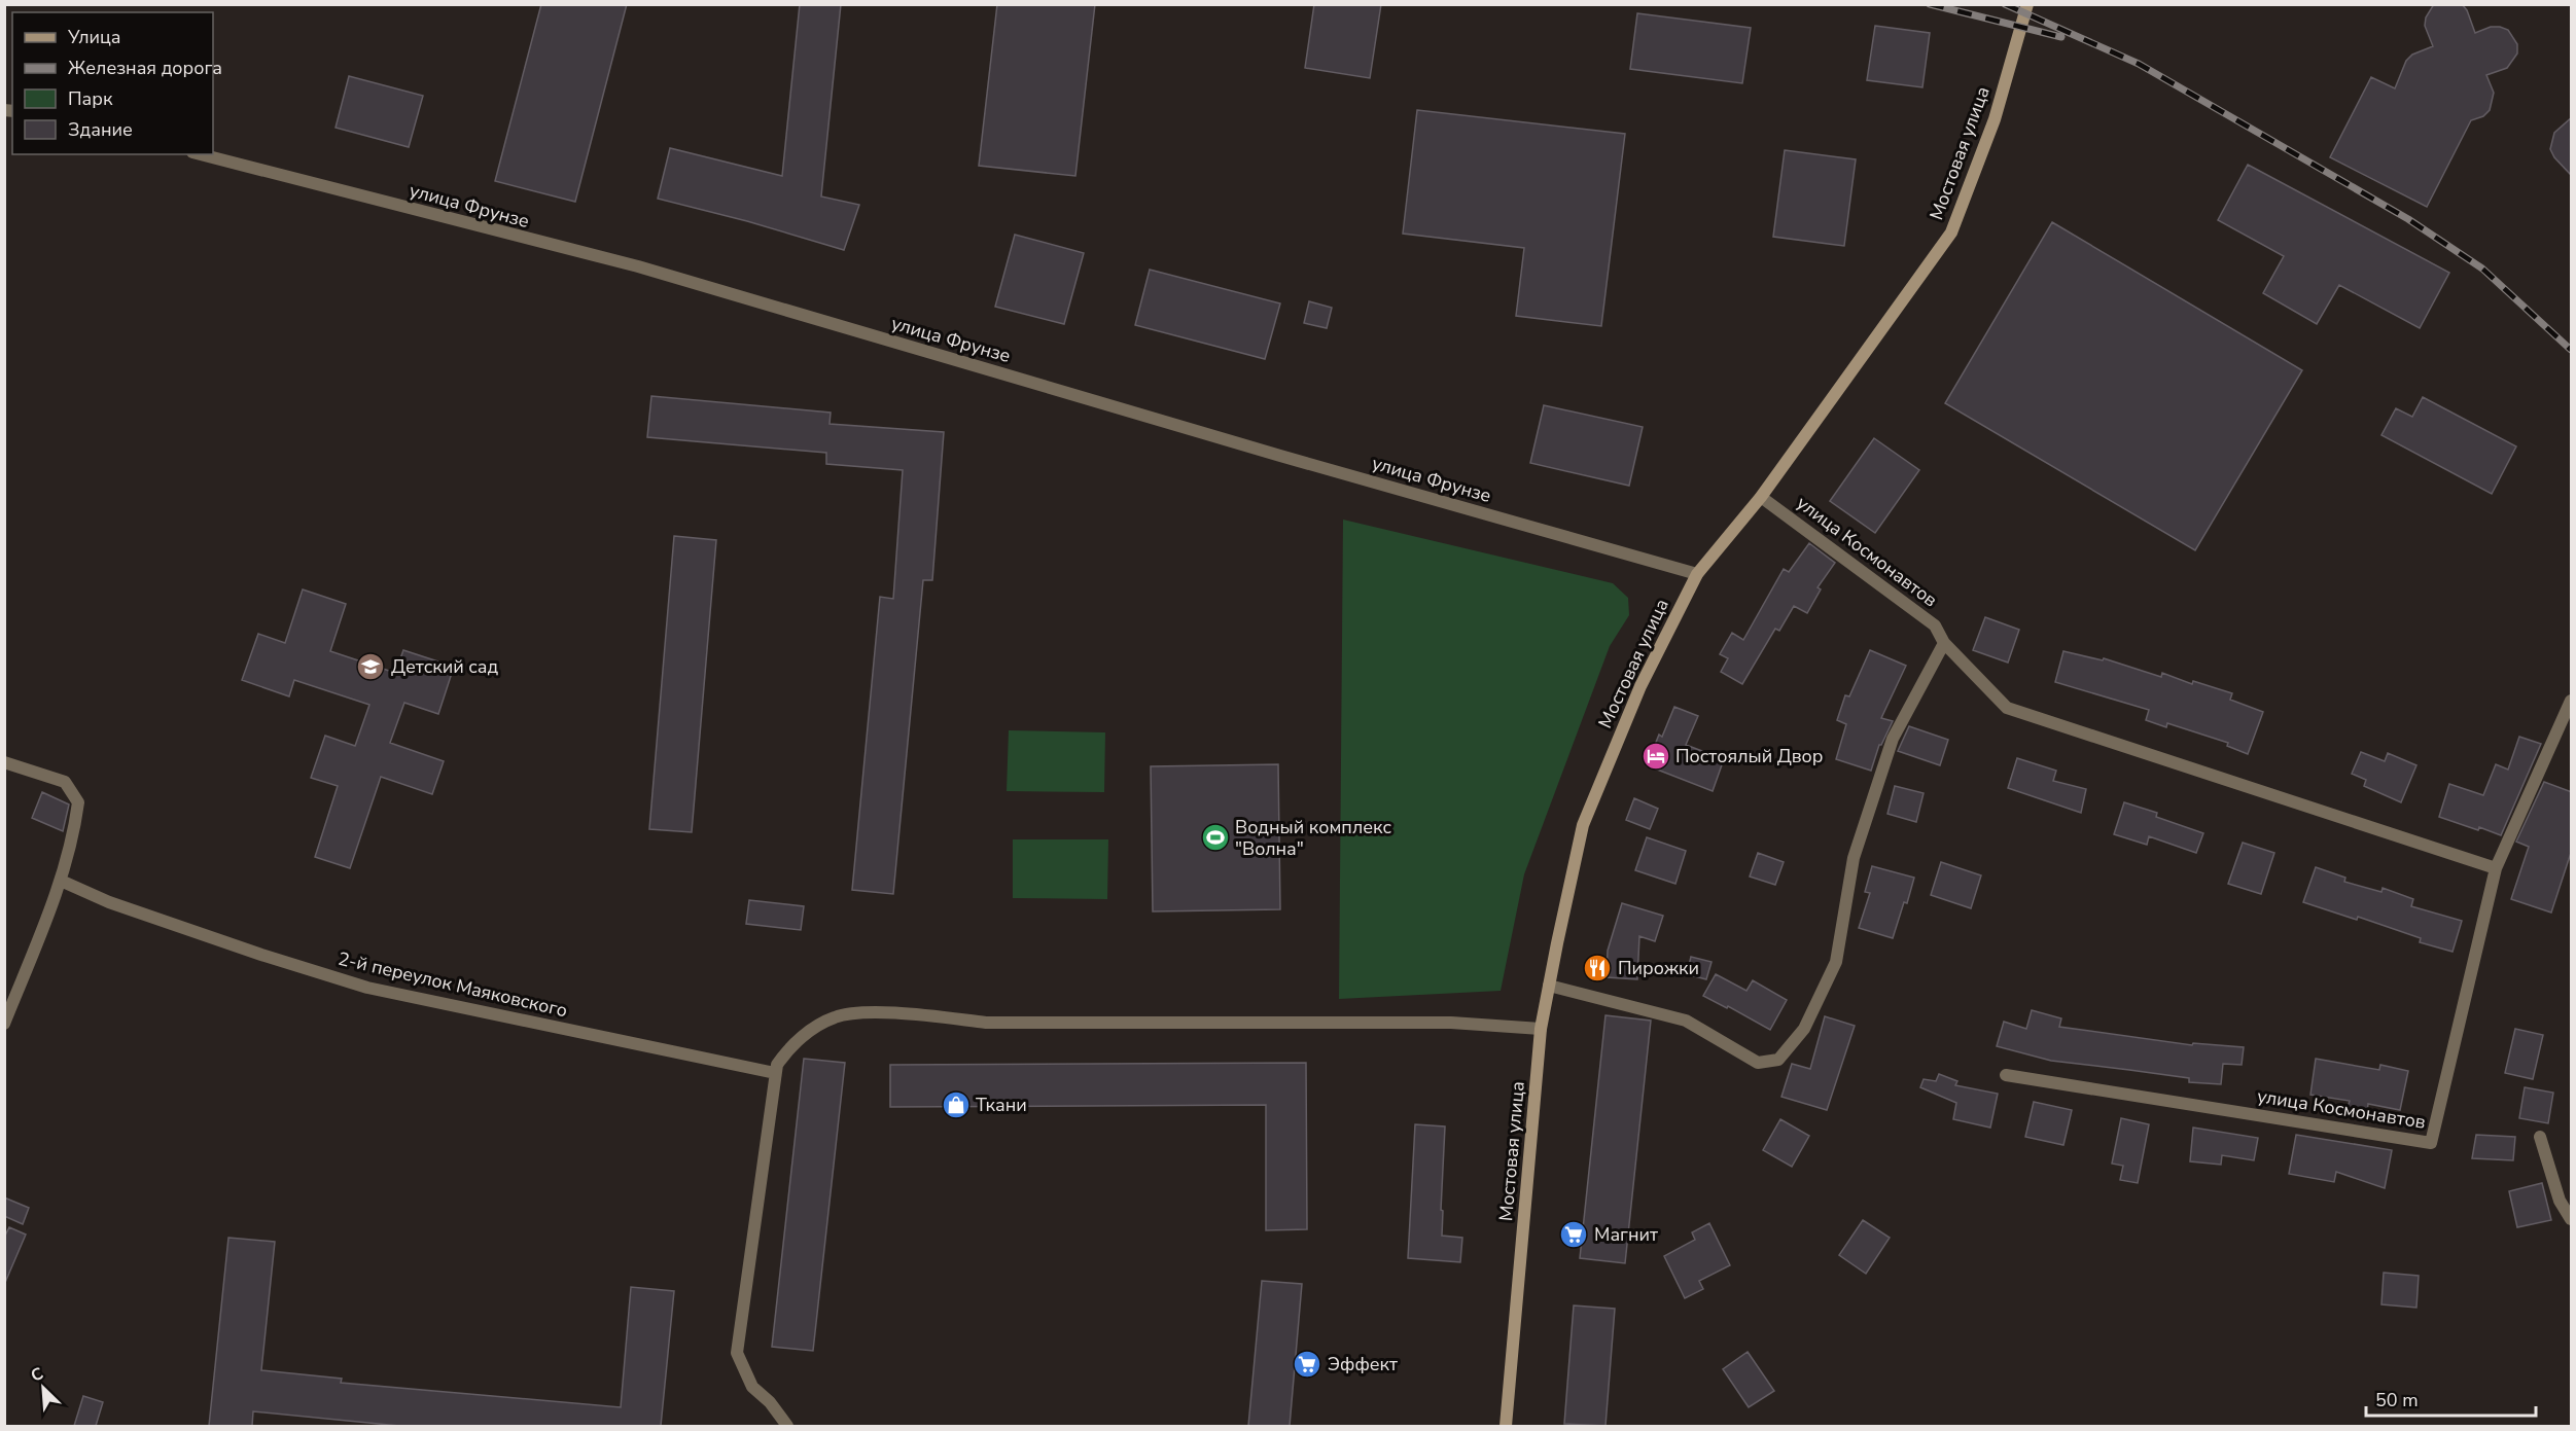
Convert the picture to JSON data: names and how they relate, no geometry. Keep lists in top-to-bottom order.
{
  "streets": {
    "main road": ["Мостовая улица"],
    "street": ["улица Фрунзе", "улица Космонавтов", "2-й переулок Маяковского"]
  },
  "crossings": [
    ["Мостовая улица", "улица Фрунзе"],
    ["Мостовая улица", "улица Космонавтов"]
  ],
  "places": {
    "school or university": ["Детский сад"],
    "hotel": ["Постоялый Двор"],
    "sports": ["Водный комплекс \"Волна\""],
    "restaurant": ["Пирожки"],
    "shop": ["Ткани"],
    "supermarket": ["Магнит", "Эффект"]
  },
  "legend": [
    "Улица",
    "Железная дорога",
    "Парк",
    "Здание"
  ],
  "scale_bar": "50 m",
  "north": "top left"
}
